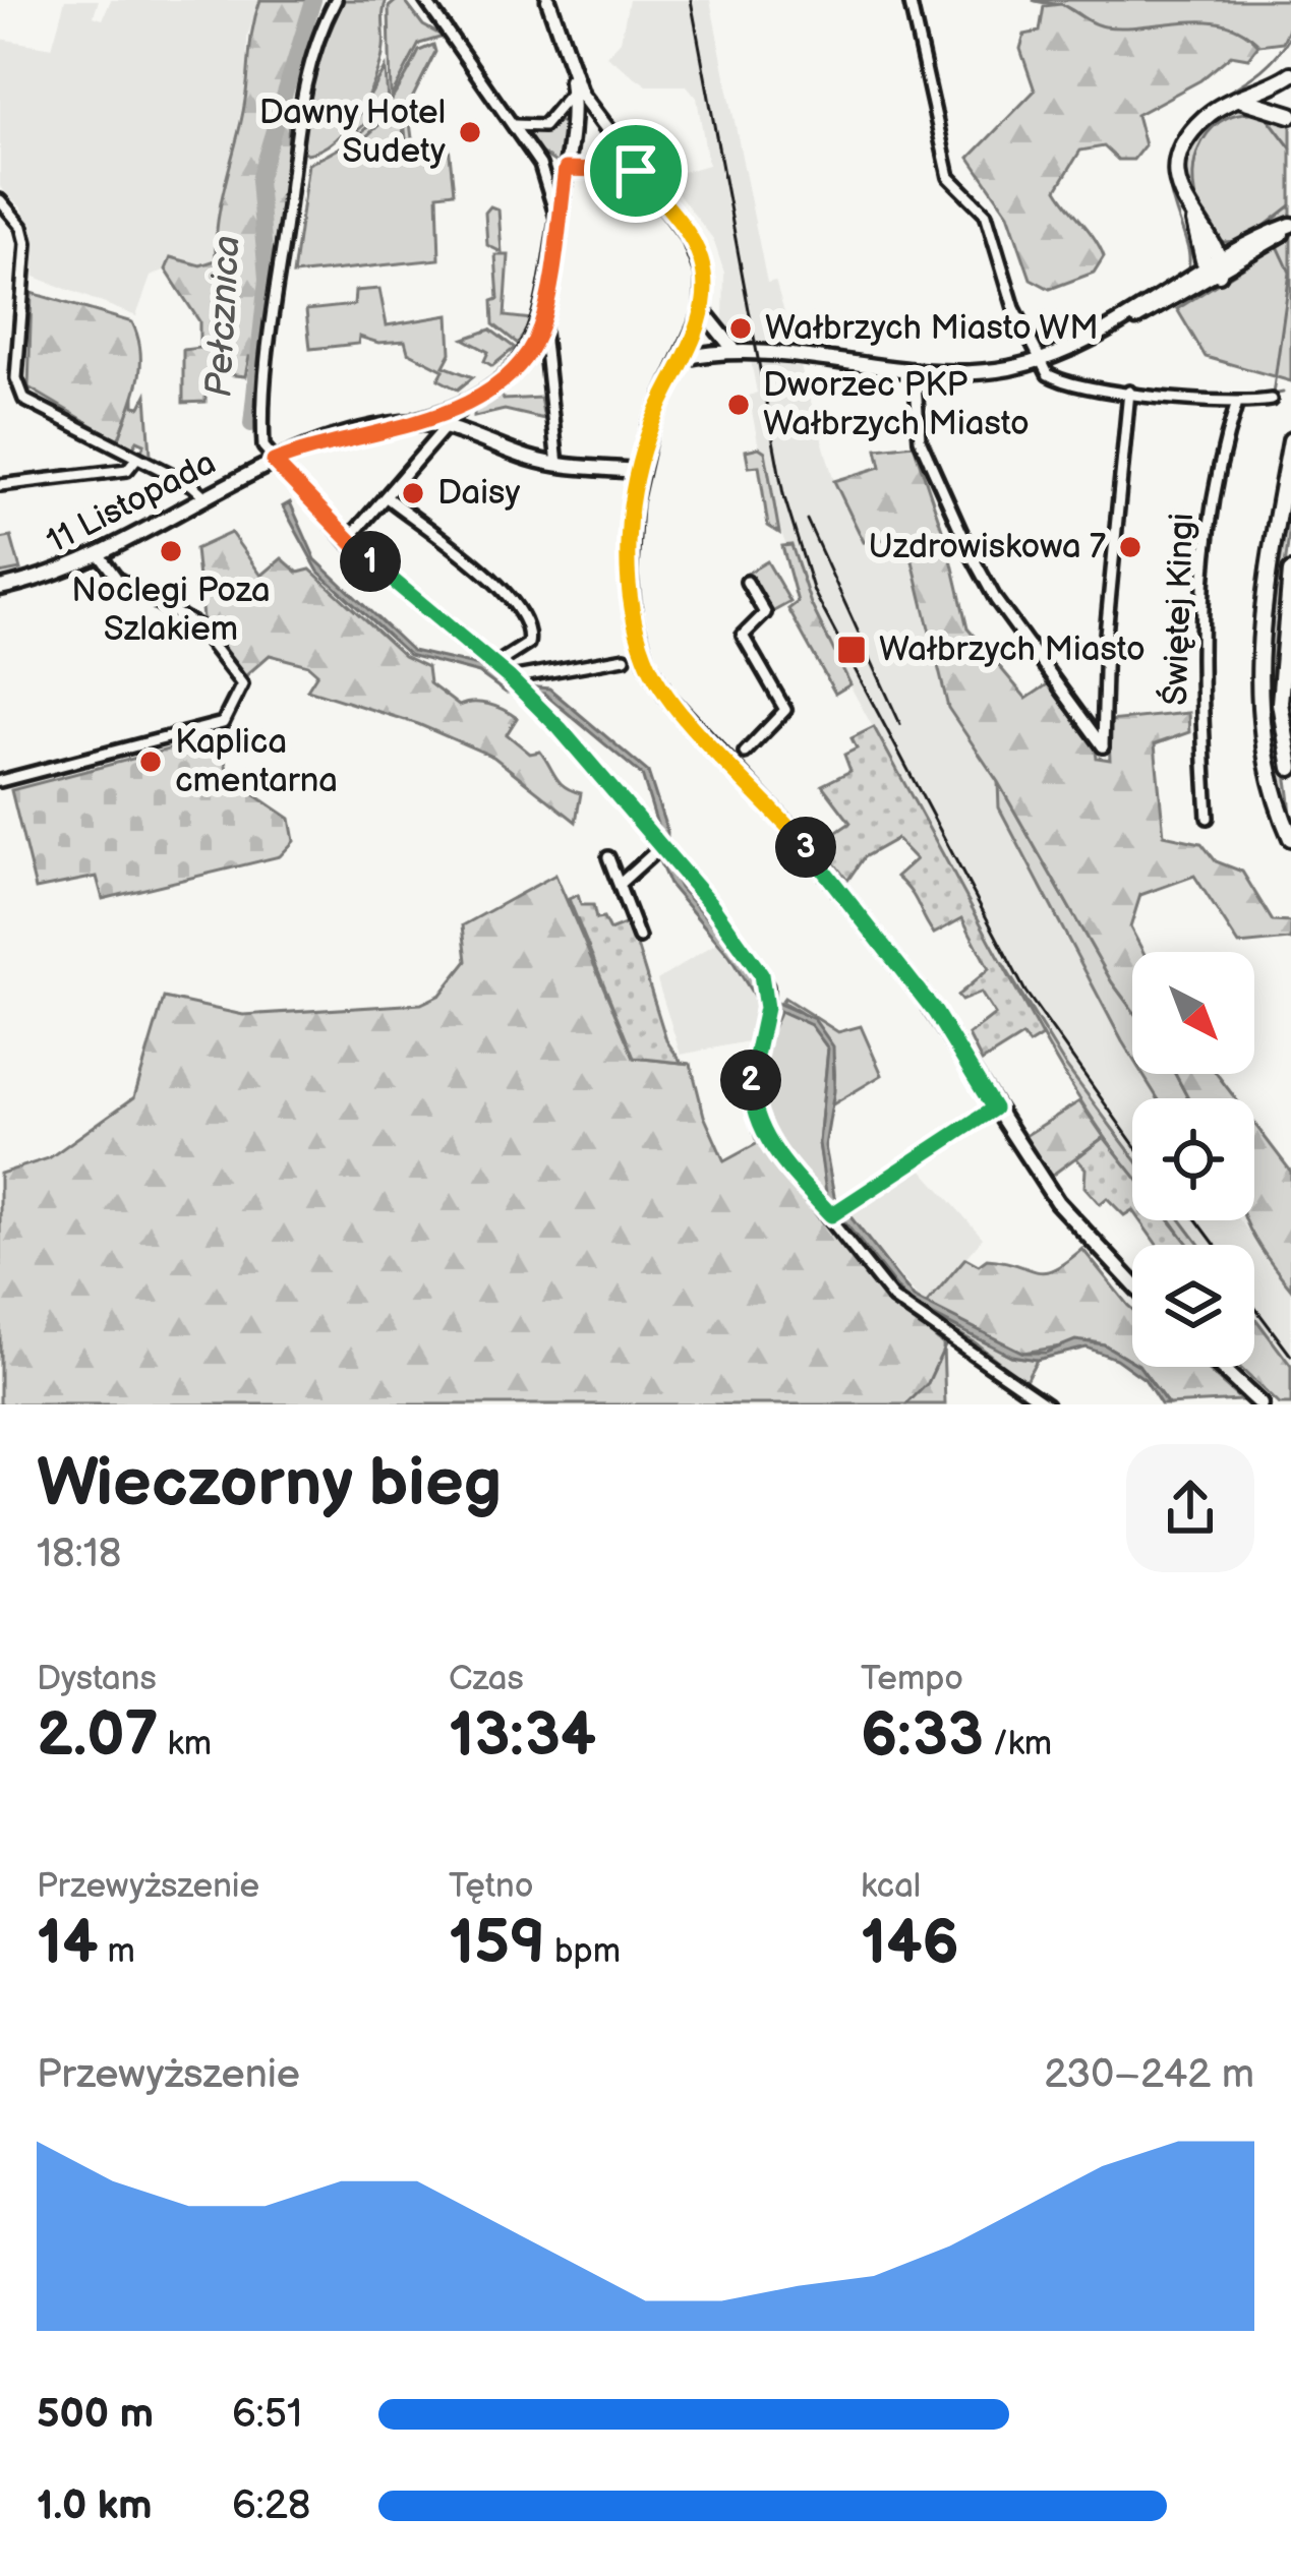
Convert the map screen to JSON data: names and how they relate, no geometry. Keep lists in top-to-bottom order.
{
  "streets": {
    "main road": ["11 Listopada"],
    "street": ["Świętej Kingi"]
  },
  "water": ["Pełcznica"],
  "places": {
    "other": [
      "Dawny Hotel Sudety",
      "Wałbrzych Miasto WM",
      "Dworzec PKP Wałbrzych Miasto",
      "Daisy",
      "Uzdrowiskowa 7",
      "Noclegi Poza Szlakiem",
      "Kaplica cmentarna"
    ],
    "transit": ["Wałbrzych Miasto"]
  },
  "north": "bottom right",
  "page": {
    "pins": ["1", "3", "2"],
    "heading": ["Wieczorny bieg", "18:18"],
    "stats": [
      ["Dystans", "2.07 km"],
      ["Czas", "13:34"],
      ["Tempo", "6:33 /km"],
      ["Przewyższenie", "14 m"],
      ["Tętno", "159 bpm"],
      ["kcal", "146"]
    ],
    "chart": ["Przewyższenie", "230–242 m"],
    "list": [
      {
        "name": "500 m",
        "note": "6:51"
      },
      {
        "name": "1.0 km",
        "note": "6:28"
      }
    ]
  }
}
